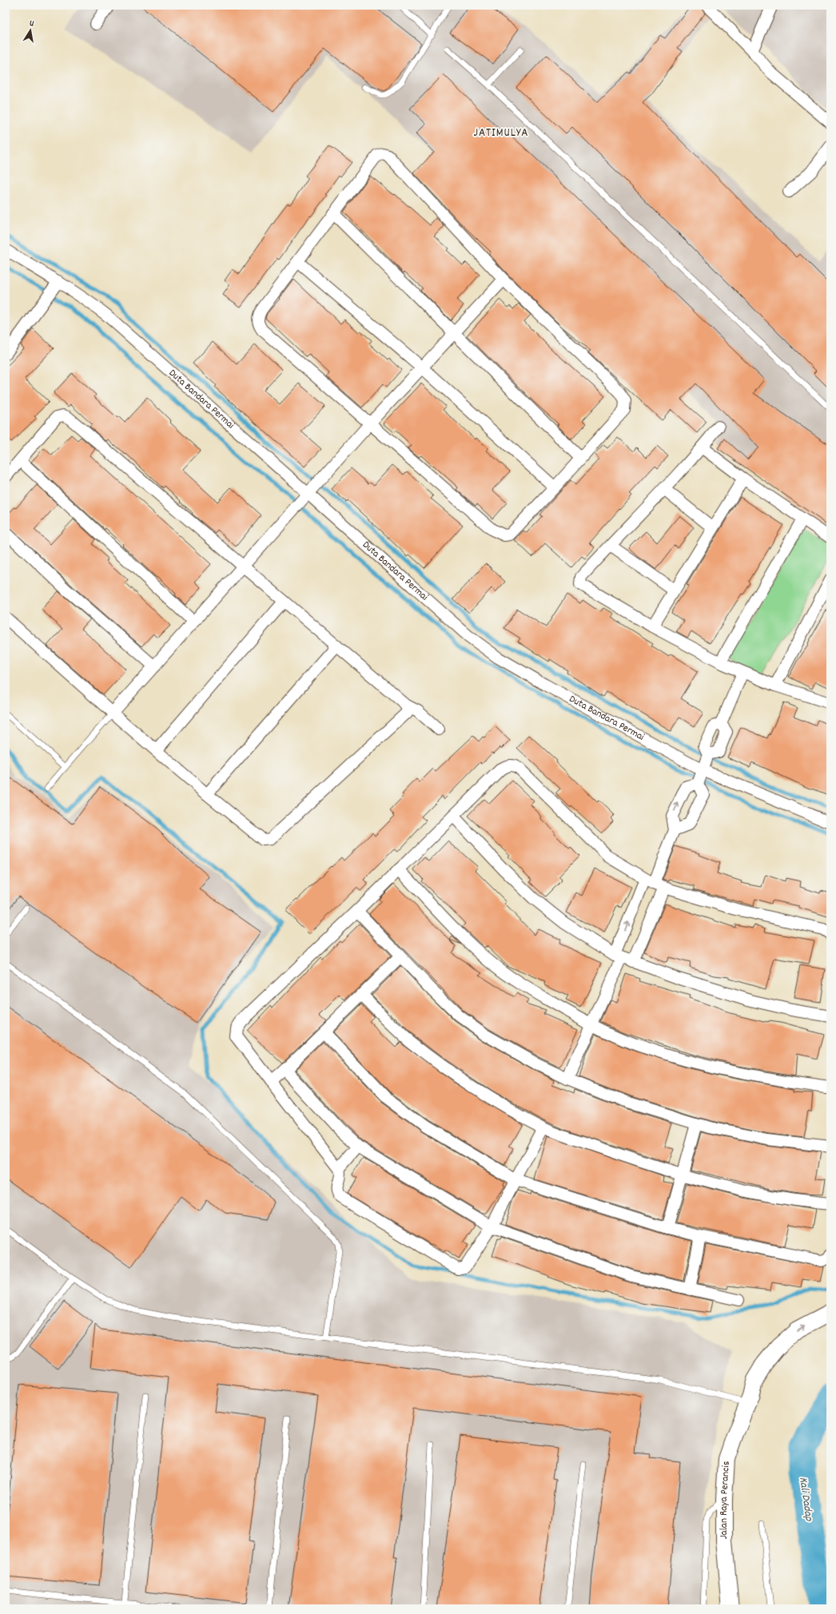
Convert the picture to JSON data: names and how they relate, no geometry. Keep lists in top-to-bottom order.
{
  "streets": {
    "street": ["Duta Bandara Permai", "Jalan Raya Perancis"]
  },
  "districts": ["JATIMULYA"],
  "water": ["Kali Dadap"],
  "north": "top"
}
